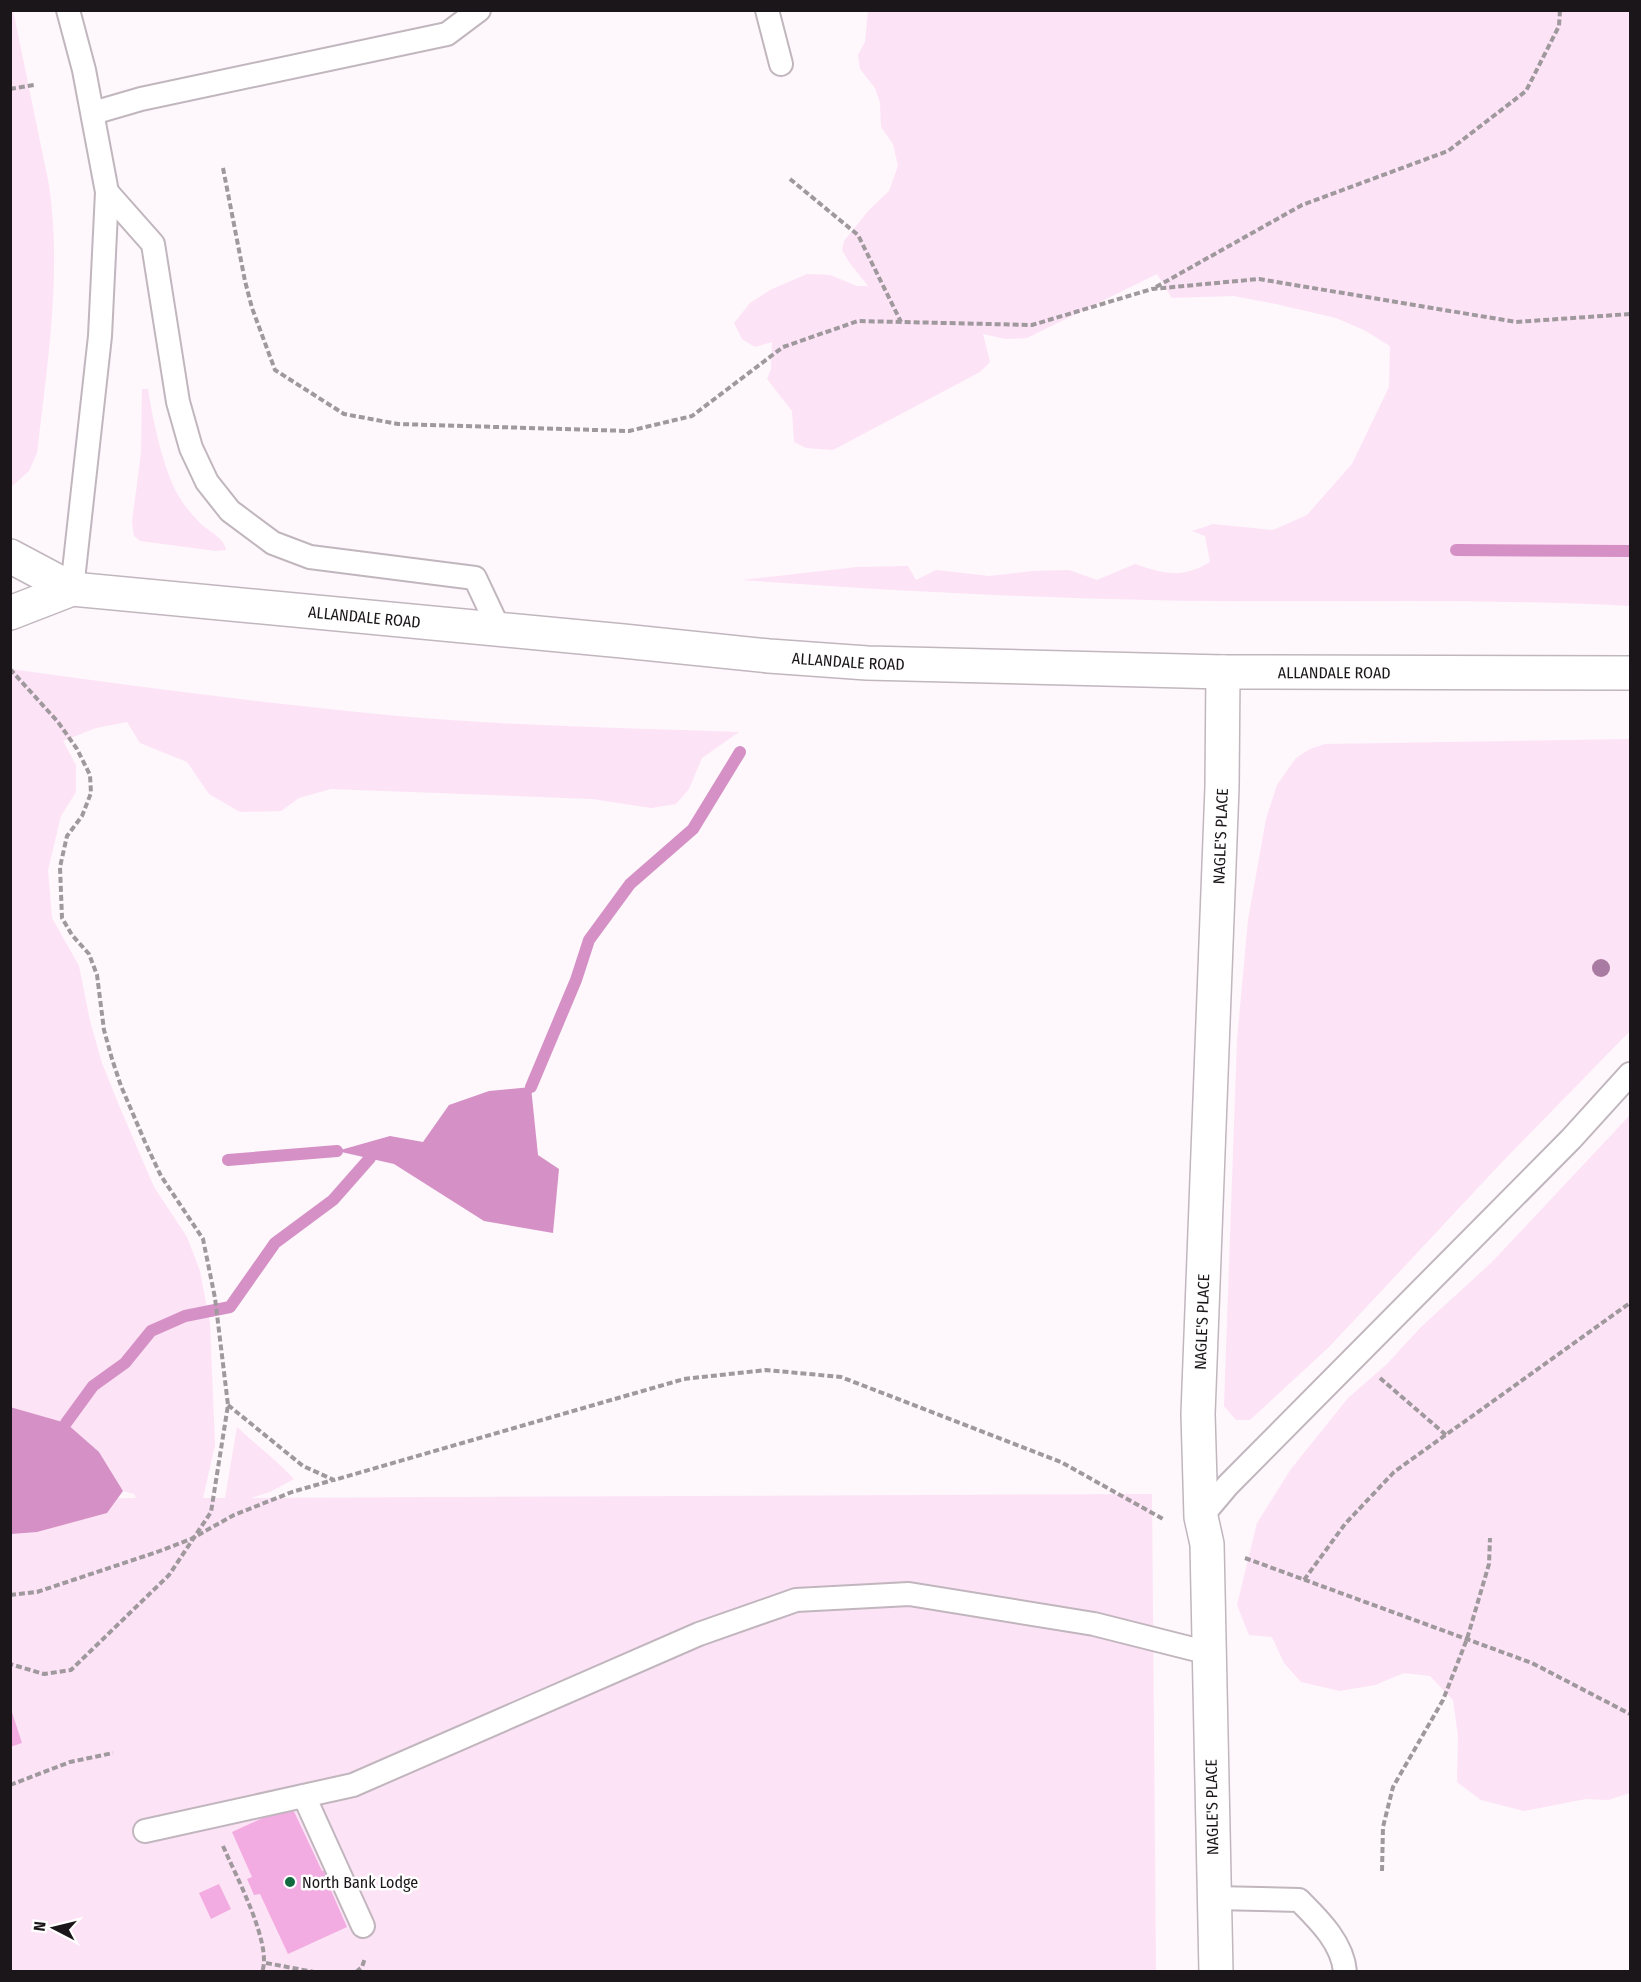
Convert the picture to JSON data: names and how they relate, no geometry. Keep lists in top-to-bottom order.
{
  "streets": {
    "main road": ["ALLANDALE ROAD", "NAGLE'S PLACE"]
  },
  "crossings": [
    ["ALLANDALE ROAD", "NAGLE'S PLACE"]
  ],
  "places": ["North Bank Lodge"],
  "north": "left"
}
